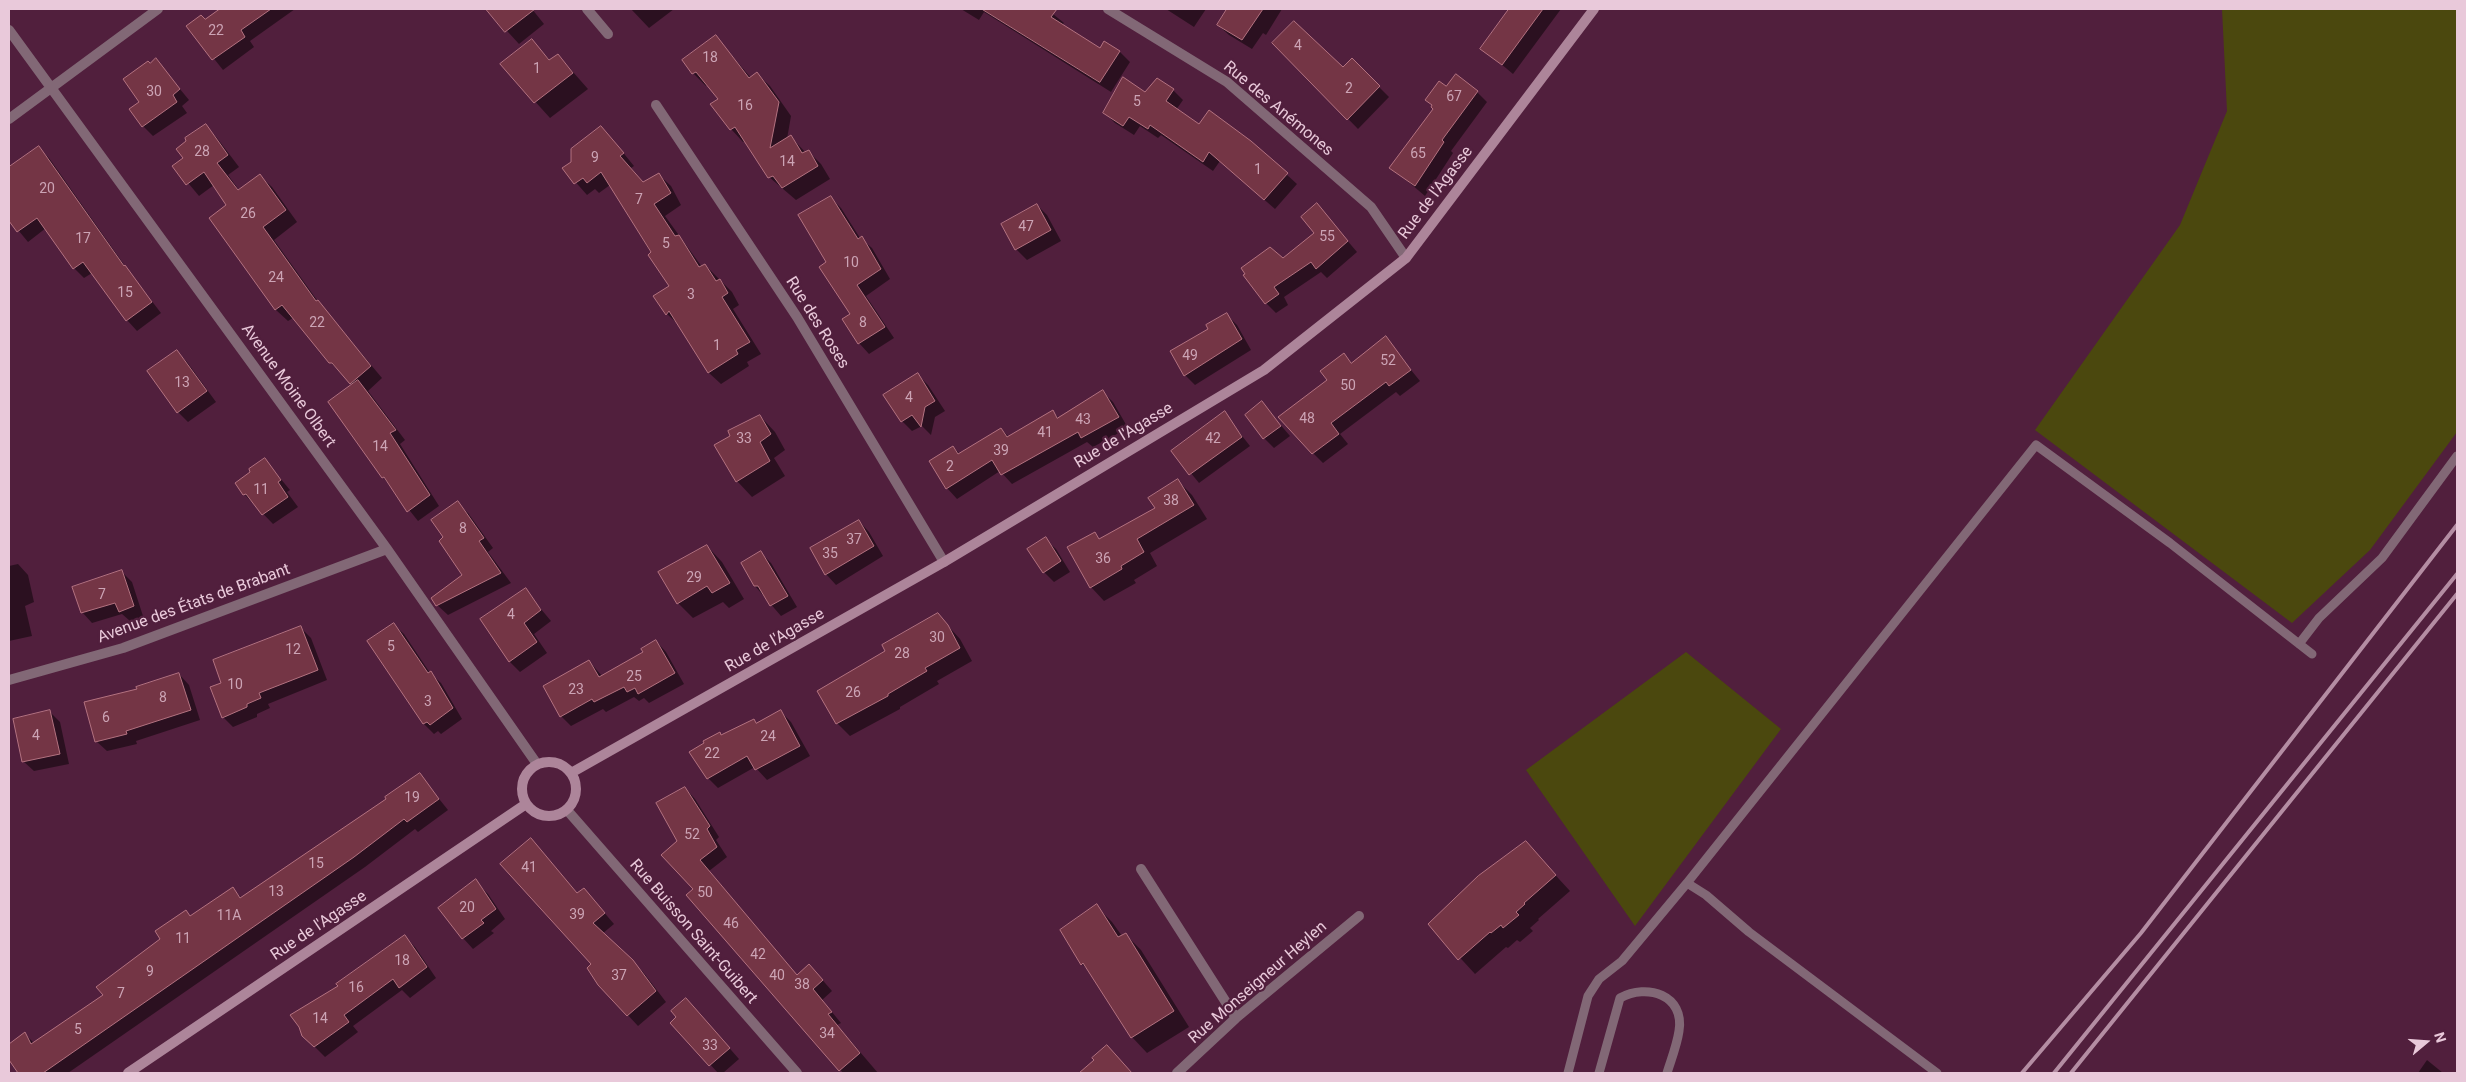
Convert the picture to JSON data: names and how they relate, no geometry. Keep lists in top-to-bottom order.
{
  "streets": {
    "street": [
      "Rue des Anémones",
      "Rue de l'Agasse",
      "Rue des Roses",
      "Avenue Moine Olbert",
      "Avenue des États de Brabant",
      "Rue Buisson Saint-Guibert",
      "Rue Monseigneur Heylen"
    ]
  },
  "crossings": [
    ["Rue des Anémones", "Rue de l'Agasse"],
    ["Rue de l'Agasse", "Rue des Roses"],
    ["Rue de l'Agasse", "Avenue Moine Olbert"],
    ["Rue de l'Agasse", "Rue Buisson Saint-Guibert"],
    ["Avenue Moine Olbert", "Avenue des États de Brabant"],
    ["Avenue Moine Olbert", "Rue Buisson Saint-Guibert"]
  ],
  "house_numbers": [
    "22",
    "4",
    "18",
    "1",
    "2",
    "30",
    "67",
    "5",
    "16",
    "28",
    "65",
    "9",
    "14",
    "1",
    "20",
    "7",
    "26",
    "47",
    "55",
    "17",
    "5",
    "10",
    "24",
    "15",
    "3",
    "22",
    "8",
    "1",
    "49",
    "52",
    "13",
    "50",
    "4",
    "48",
    "43",
    "41",
    "33",
    "42",
    "14",
    "39",
    "2",
    "11",
    "38",
    "8",
    "37",
    "35",
    "36",
    "29",
    "7",
    "4",
    "30",
    "5",
    "12",
    "28",
    "25",
    "10",
    "23",
    "26",
    "8",
    "3",
    "6",
    "4",
    "24",
    "22",
    "19",
    "52",
    "15",
    "41",
    "13",
    "50",
    "20",
    "39",
    "11A",
    "46",
    "11",
    "42",
    "18",
    "9",
    "37",
    "40",
    "38",
    "16",
    "7",
    "14",
    "5",
    "34",
    "33"
  ],
  "north": "right"
}
